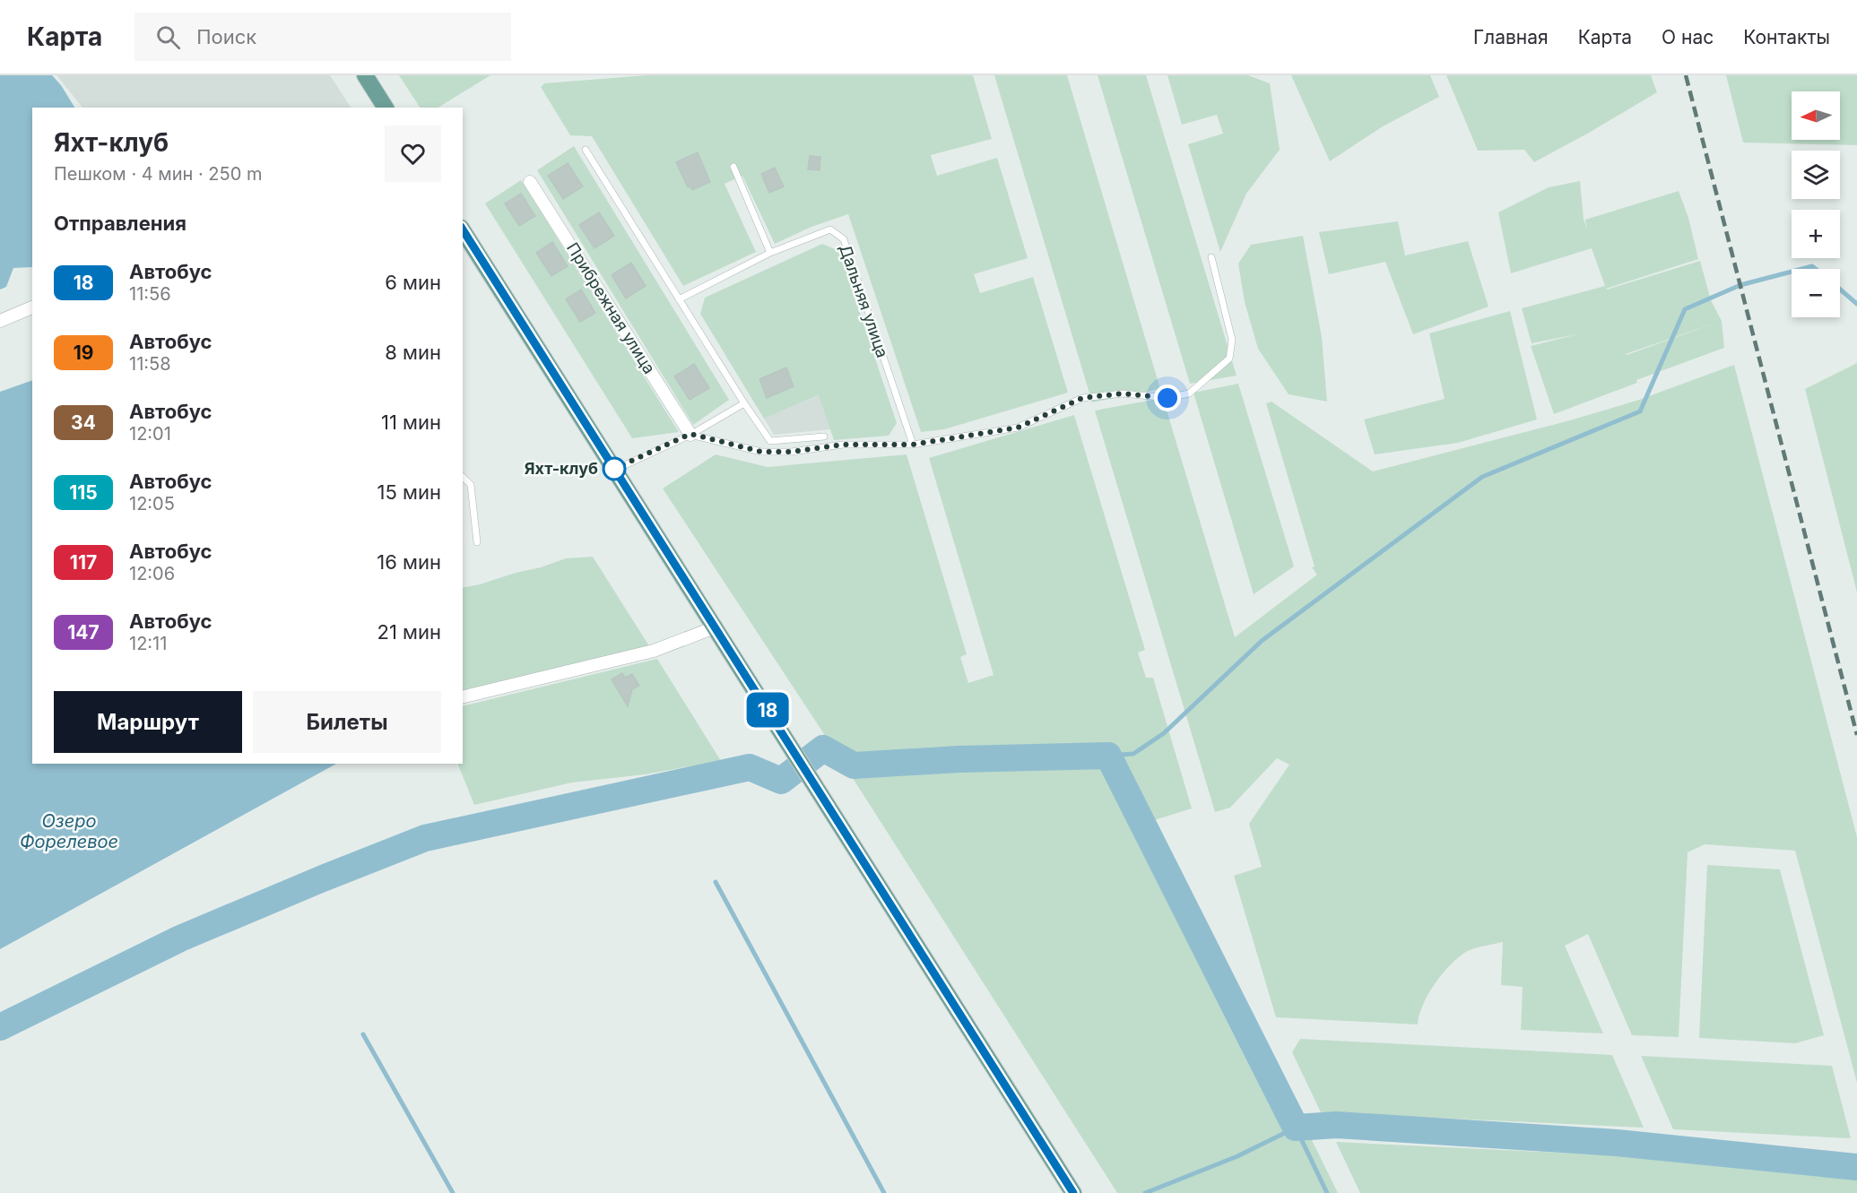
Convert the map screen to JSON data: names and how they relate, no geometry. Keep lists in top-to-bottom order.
{
  "streets": {
    "street": ["Прибрежная улица"],
    "lane": ["Дальняя улица"]
  },
  "water": ["Озеро Форелевое"],
  "places": ["Яхт-клуб"],
  "lines": ["bus line 18"],
  "north": "left",
  "page": {
    "header": "Карта",
    "search": "Поиск",
    "nav": [
      "Главная",
      "Карта",
      "О нас",
      "Контакты"
    ],
    "on_map": "18",
    "map_buttons": ["+", "−"],
    "heading": [
      ["Яхт-клуб", "Пешком · 4 мин · 250 m"],
      "Отправления"
    ],
    "list": [
      {
        "mark": "18",
        "name": "Автобус",
        "note": "11:56",
        "value": "6 мин"
      },
      {
        "mark": "19",
        "name": "Автобус",
        "note": "11:58",
        "value": "8 мин"
      },
      {
        "mark": "34",
        "name": "Автобус",
        "note": "12:01",
        "value": "11 мин"
      },
      {
        "mark": "115",
        "name": "Автобус",
        "note": "12:05",
        "value": "15 мин"
      },
      {
        "mark": "117",
        "name": "Автобус",
        "note": "12:06",
        "value": "16 мин"
      },
      {
        "mark": "147",
        "name": "Автобус",
        "note": "12:11",
        "value": "21 мин"
      }
    ],
    "buttons": ["Маршрут", "Билеты"]
  }
}
